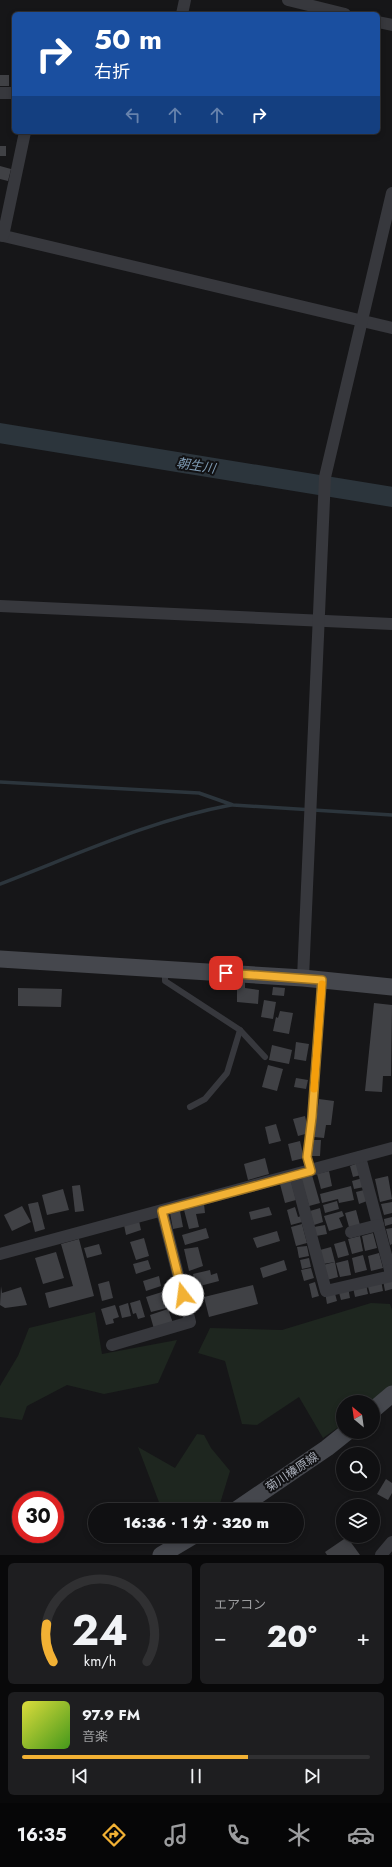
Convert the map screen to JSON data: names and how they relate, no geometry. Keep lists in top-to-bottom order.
{
  "streets": {
    "street": ["菊川榛原線"]
  },
  "water": ["朝生川"],
  "north": "top left",
  "page": {
    "turn": ["50 m", "右折"],
    "limit": "30",
    "trip": "16:36 · 1 分 · 320 m",
    "tile": "エアコン",
    "heat": ["−", "20°", "+"],
    "song": ["97.9 FM", "音楽"],
    "tabs": "16:35",
    "gauge": ["24", "km/h"]
  }
}
